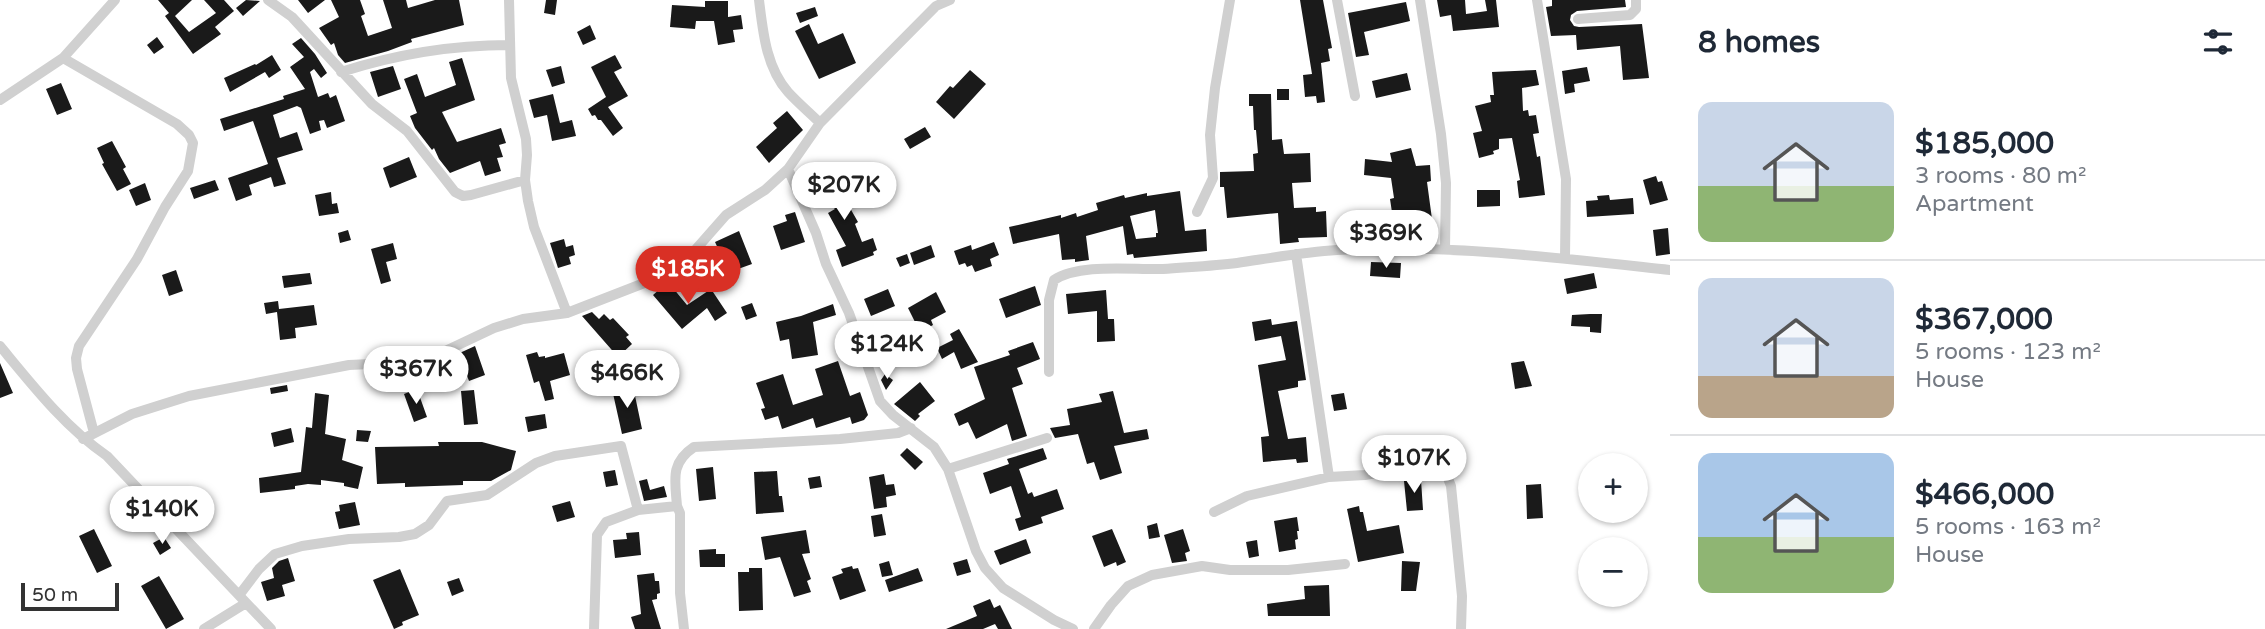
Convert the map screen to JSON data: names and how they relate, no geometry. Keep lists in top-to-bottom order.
{
  "scale_bar": "50 m",
  "page": {
    "heading": "8 homes",
    "list": [
      {
        "name": "$185,000",
        "note": "3 rooms · 80 m² · Apartment"
      },
      {
        "name": "$367,000",
        "note": "5 rooms · 123 m² · House"
      },
      {
        "name": "$466,000",
        "note": "5 rooms · 163 m² · House"
      }
    ],
    "price": [
      "$207K",
      "$369K",
      "$185K",
      "$124K",
      "$367K",
      "$466K",
      "$107K",
      "$140K"
    ],
    "map_buttons": ["+", "−"],
    "scale": "50 m"
  }
}
